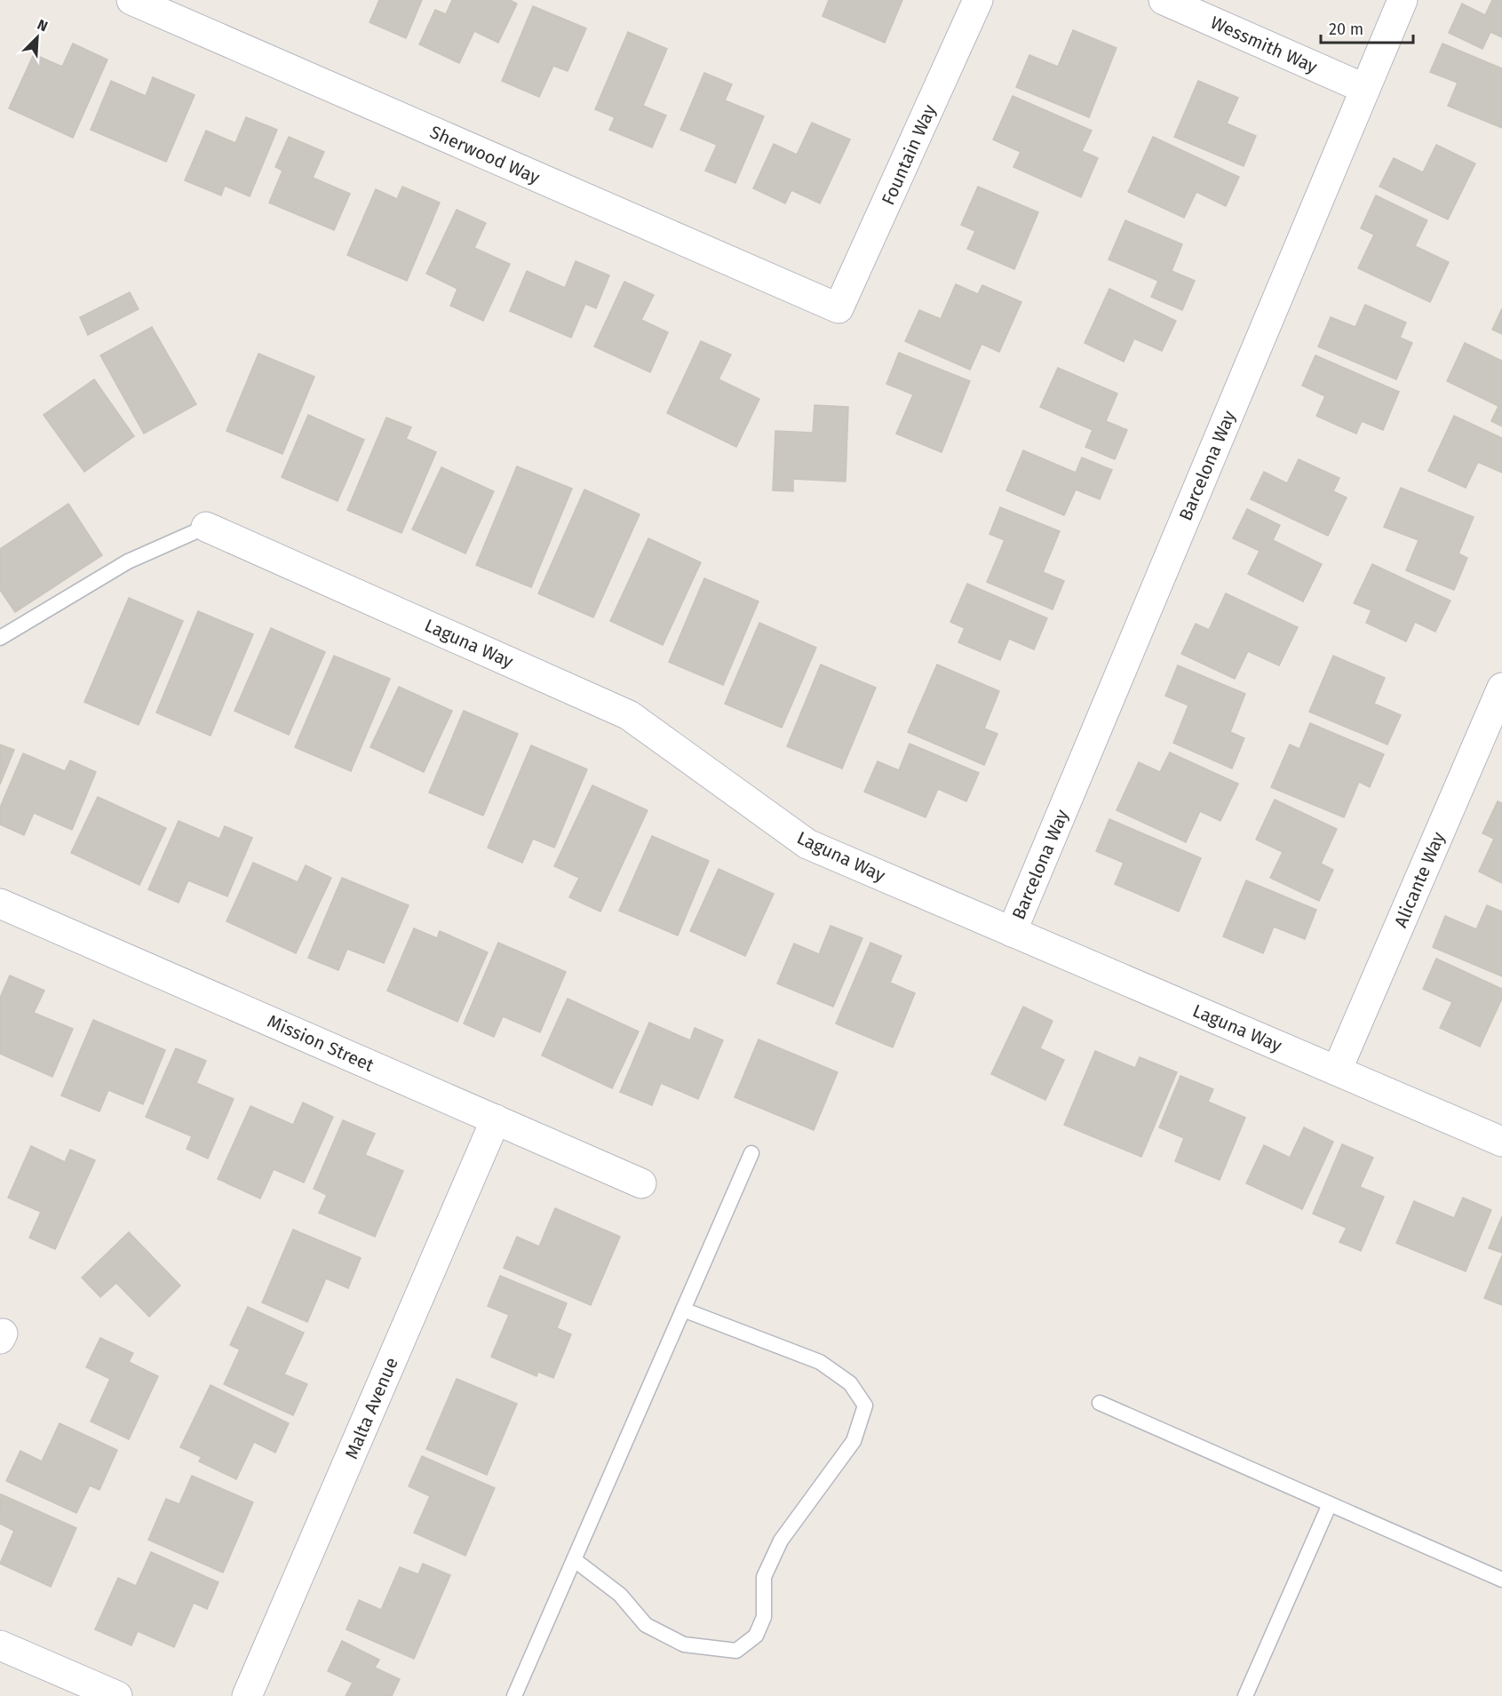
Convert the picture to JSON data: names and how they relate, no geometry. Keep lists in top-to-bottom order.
{
  "streets": {
    "street": [
      "Wessmith Way",
      "Sherwood Way",
      "Fountain Way",
      "Barcelona Way",
      "Laguna Way",
      "Alicante Way",
      "Mission Street",
      "Malta Avenue"
    ]
  },
  "crossings": [
    ["Wessmith Way", "Barcelona Way"],
    ["Sherwood Way", "Fountain Way"],
    ["Barcelona Way", "Laguna Way"],
    ["Laguna Way", "Alicante Way"],
    ["Mission Street", "Malta Avenue"]
  ],
  "scale_bar": "20 m",
  "north": "top right"
}
